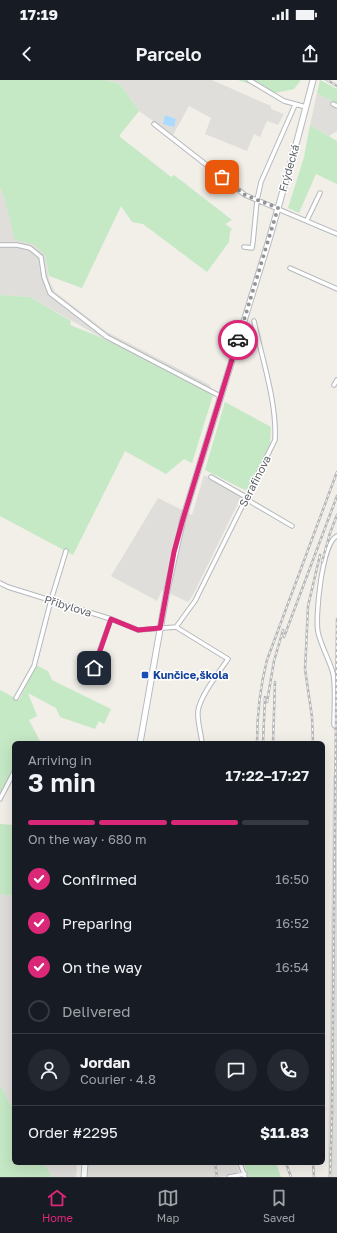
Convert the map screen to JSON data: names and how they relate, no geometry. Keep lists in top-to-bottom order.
{
  "streets": {
    "main road": ["Frýdecká"],
    "street": ["Serafinova", "Přibylova"]
  },
  "crossings": [
    ["Frýdecká", "Přibylova"],
    ["Serafinova", "Přibylova"]
  ],
  "places": {
    "transit": ["Kunčice,škola"]
  },
  "page": {
    "status": "17:19",
    "header": "Parcelo",
    "heading": ["3 min", "Arriving in", "17:22–17:27"],
    "panel": [
      "Jordan",
      "Courier · 4.8",
      "Order #2295",
      "$11.83"
    ],
    "bar": "On the way · 680 m",
    "list": [
      ["Confirmed", "16:50"],
      ["Preparing", "16:52"],
      ["On the way", "16:54"],
      "Delivered"
    ],
    "tabs": ["Home", "Map", "Saved"]
  }
}
